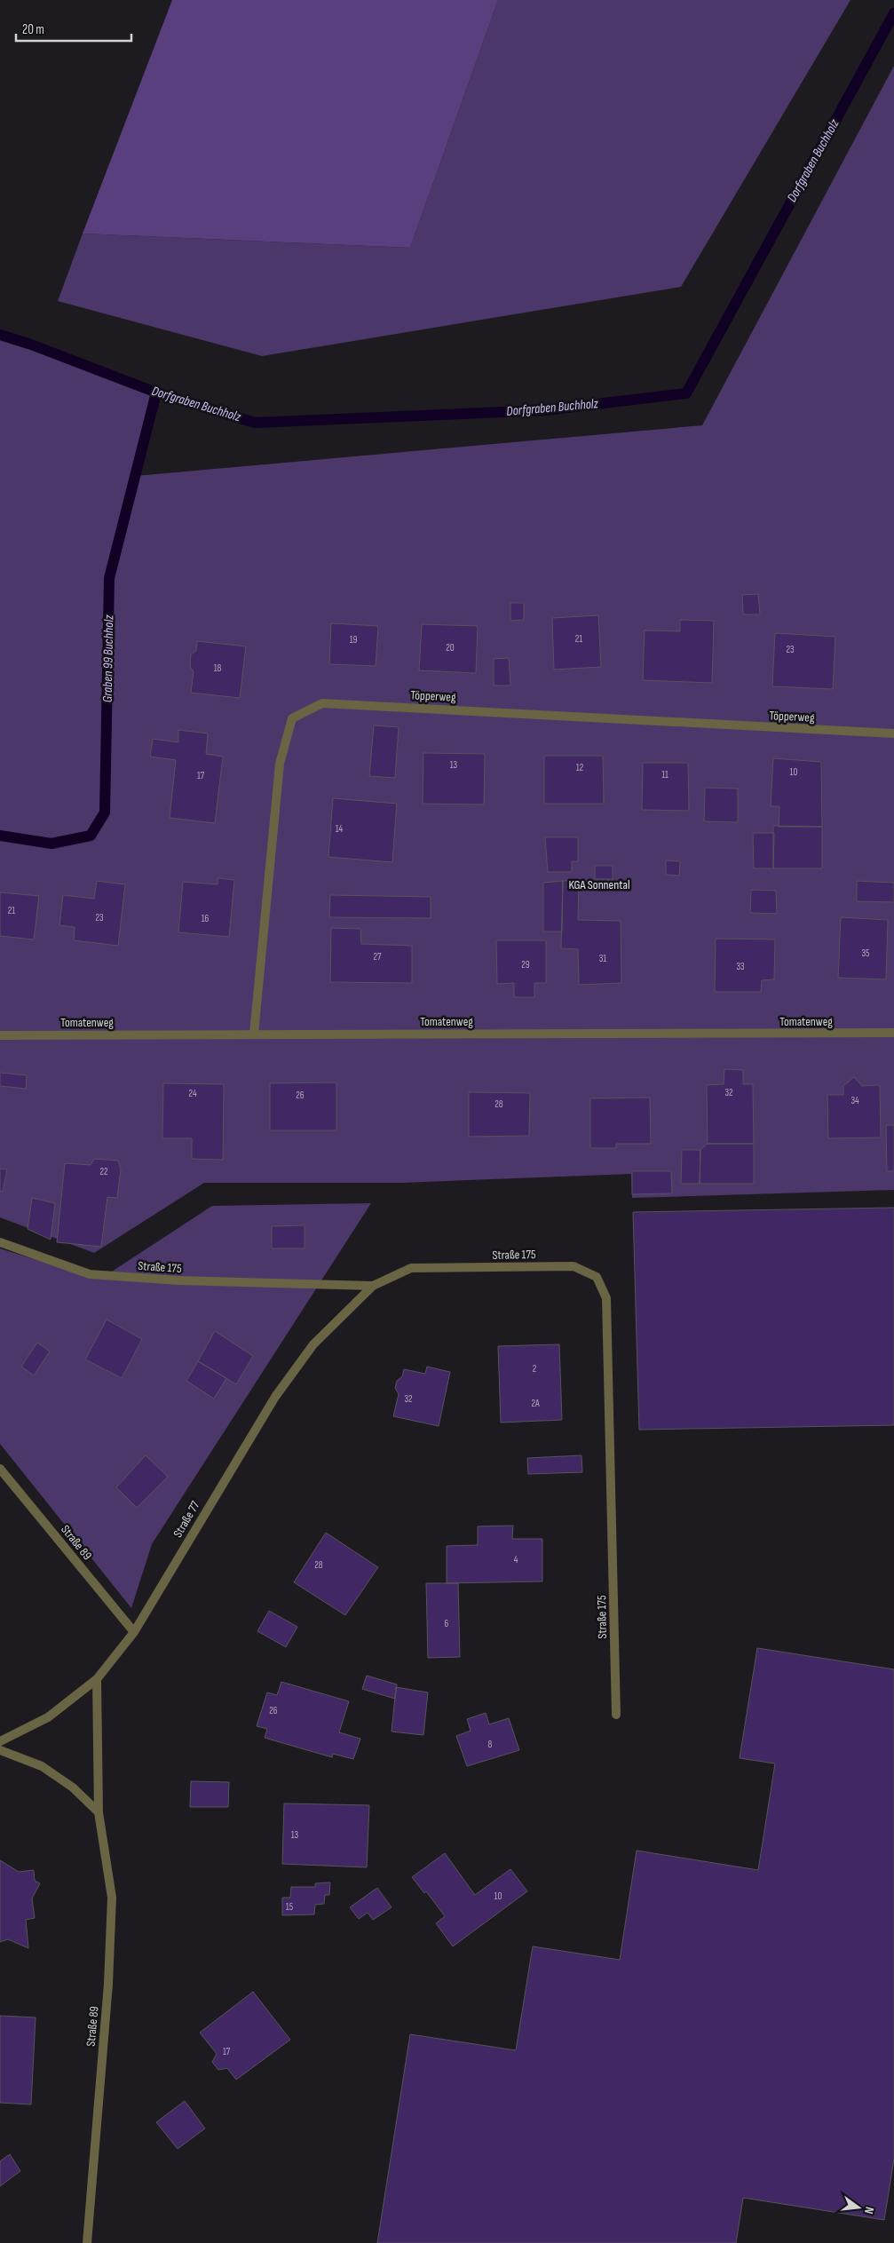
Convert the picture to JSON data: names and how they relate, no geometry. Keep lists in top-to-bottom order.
{
  "streets": {
    "street": [
      "Töpperweg",
      "Tomatenweg",
      "Straße 175",
      "Straße 77",
      "Straße 89"
    ]
  },
  "crossings": [
    ["Töpperweg", "Tomatenweg"],
    ["Straße 175", "Straße 77"],
    ["Straße 77", "Straße 89"]
  ],
  "water": ["Dorfgraben Buchholz", "Graben 99 Buchholz"],
  "parks": ["KGA Sonnental"],
  "house_numbers": [
    "21",
    "19",
    "20",
    "23",
    "18",
    "13",
    "12",
    "10",
    "11",
    "17",
    "14",
    "21",
    "23",
    "16",
    "35",
    "27",
    "31",
    "29",
    "33",
    "32",
    "24",
    "26",
    "34",
    "28",
    "22",
    "2",
    "32",
    "2A",
    "4",
    "28",
    "6",
    "26",
    "8",
    "13",
    "10",
    "15",
    "17"
  ],
  "scale_bar": "20 m",
  "north": "right"
}
